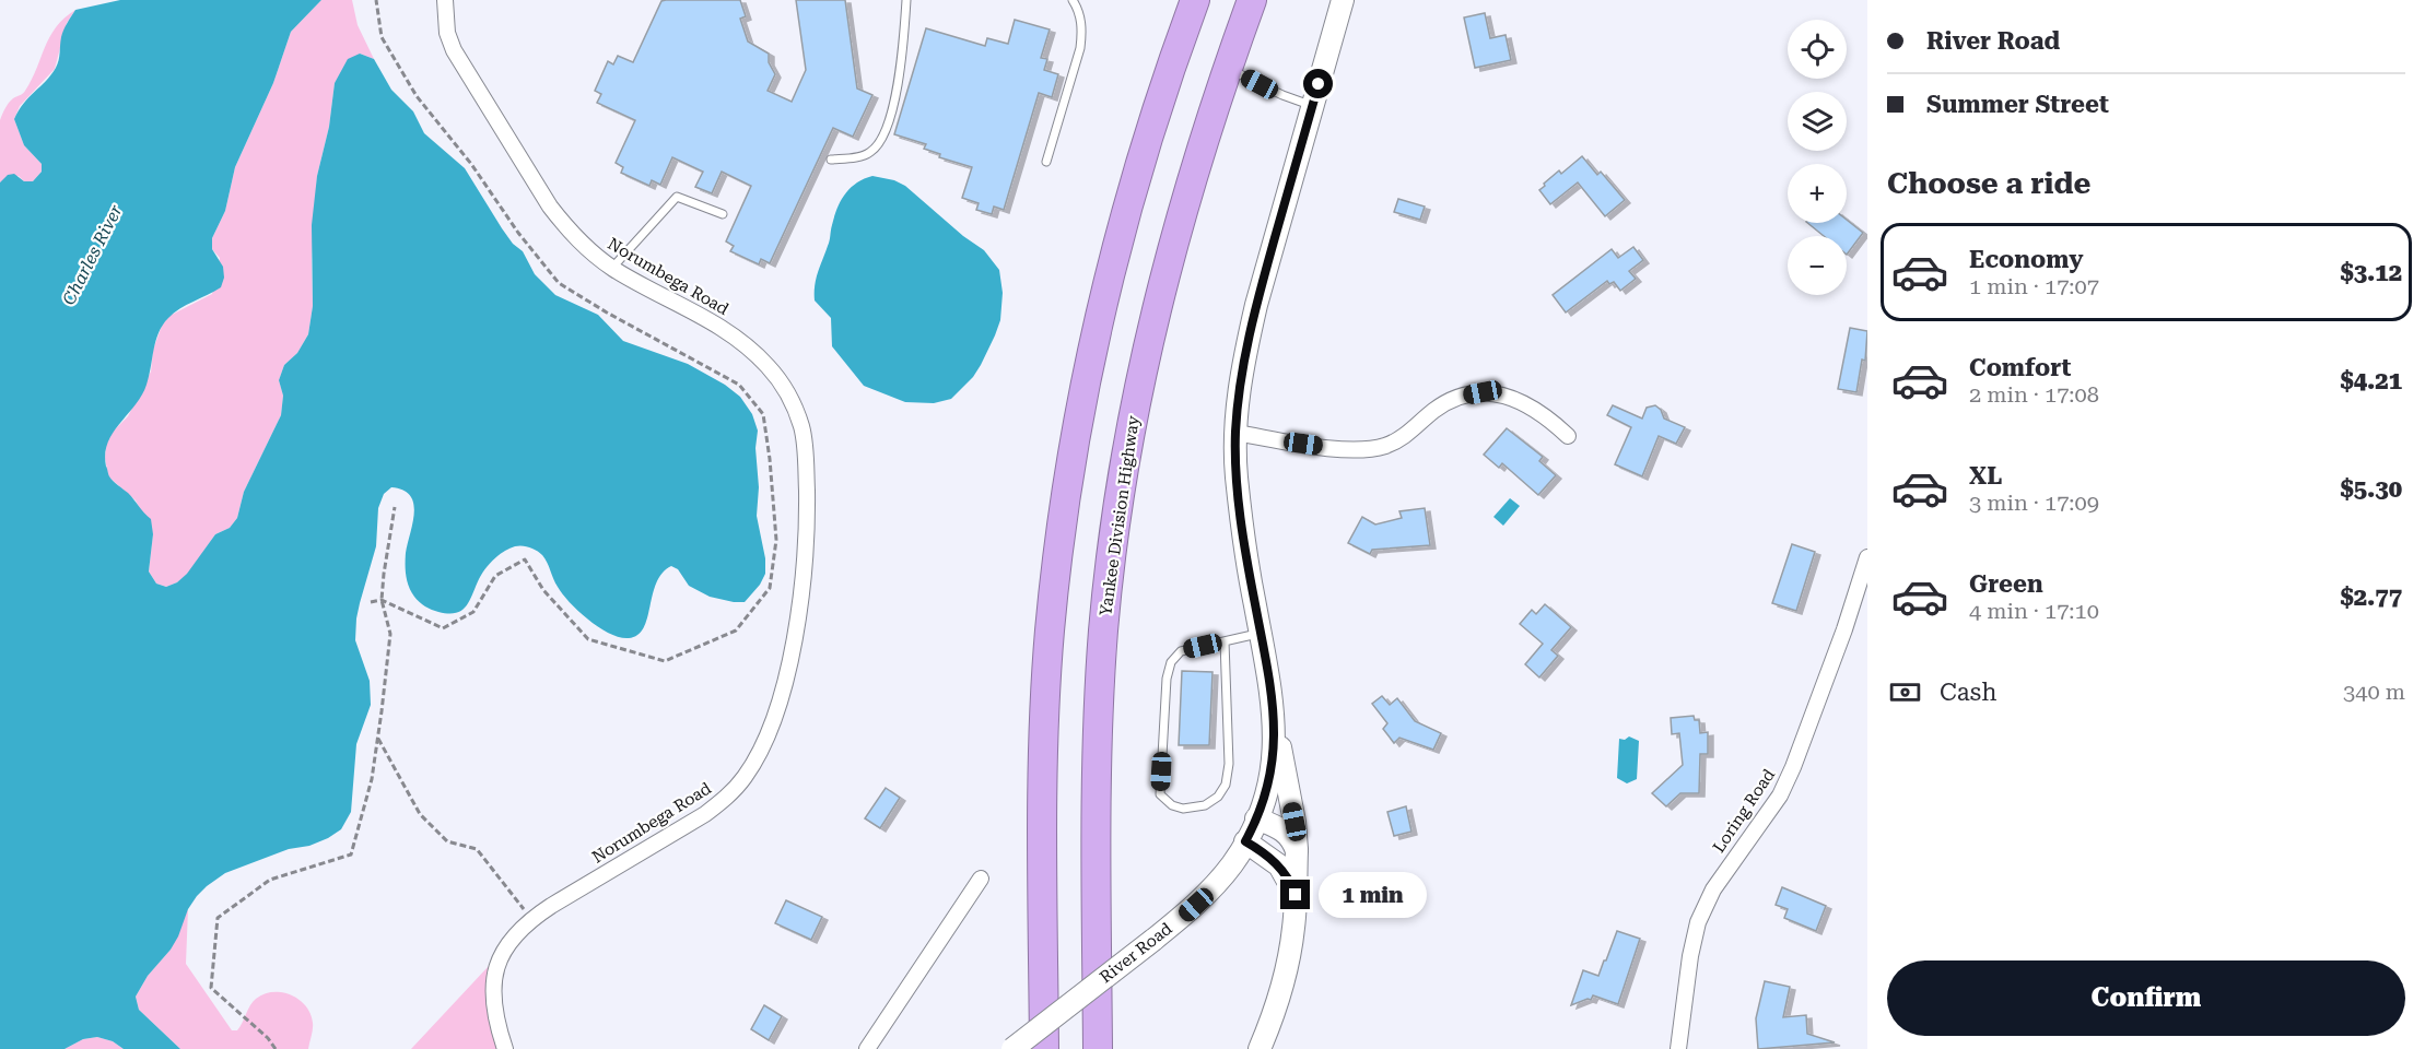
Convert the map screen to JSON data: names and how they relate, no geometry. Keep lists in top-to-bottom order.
{
  "streets": {
    "highway": ["Yankee Division Highway"],
    "main road": ["River Road"],
    "street": ["Norumbega Road", "Loring Road"]
  },
  "water": ["Charles River"],
  "page": {
    "banner": ["River Road", "Summer Street"],
    "map_buttons": ["+", "−"],
    "heading": "Choose a ride",
    "list": [
      {
        "name": "Economy",
        "note": "1 min · 17:07",
        "value": "$3.12"
      },
      {
        "name": "Comfort",
        "note": "2 min · 17:08",
        "value": "$4.21"
      },
      {
        "name": "XL",
        "note": "3 min · 17:09",
        "value": "$5.30"
      },
      {
        "name": "Green",
        "note": "4 min · 17:10",
        "value": "$2.77"
      }
    ],
    "pay": ["Cash", "340 m"],
    "bubble": "1 min",
    "buttons": "Confirm"
  }
}
